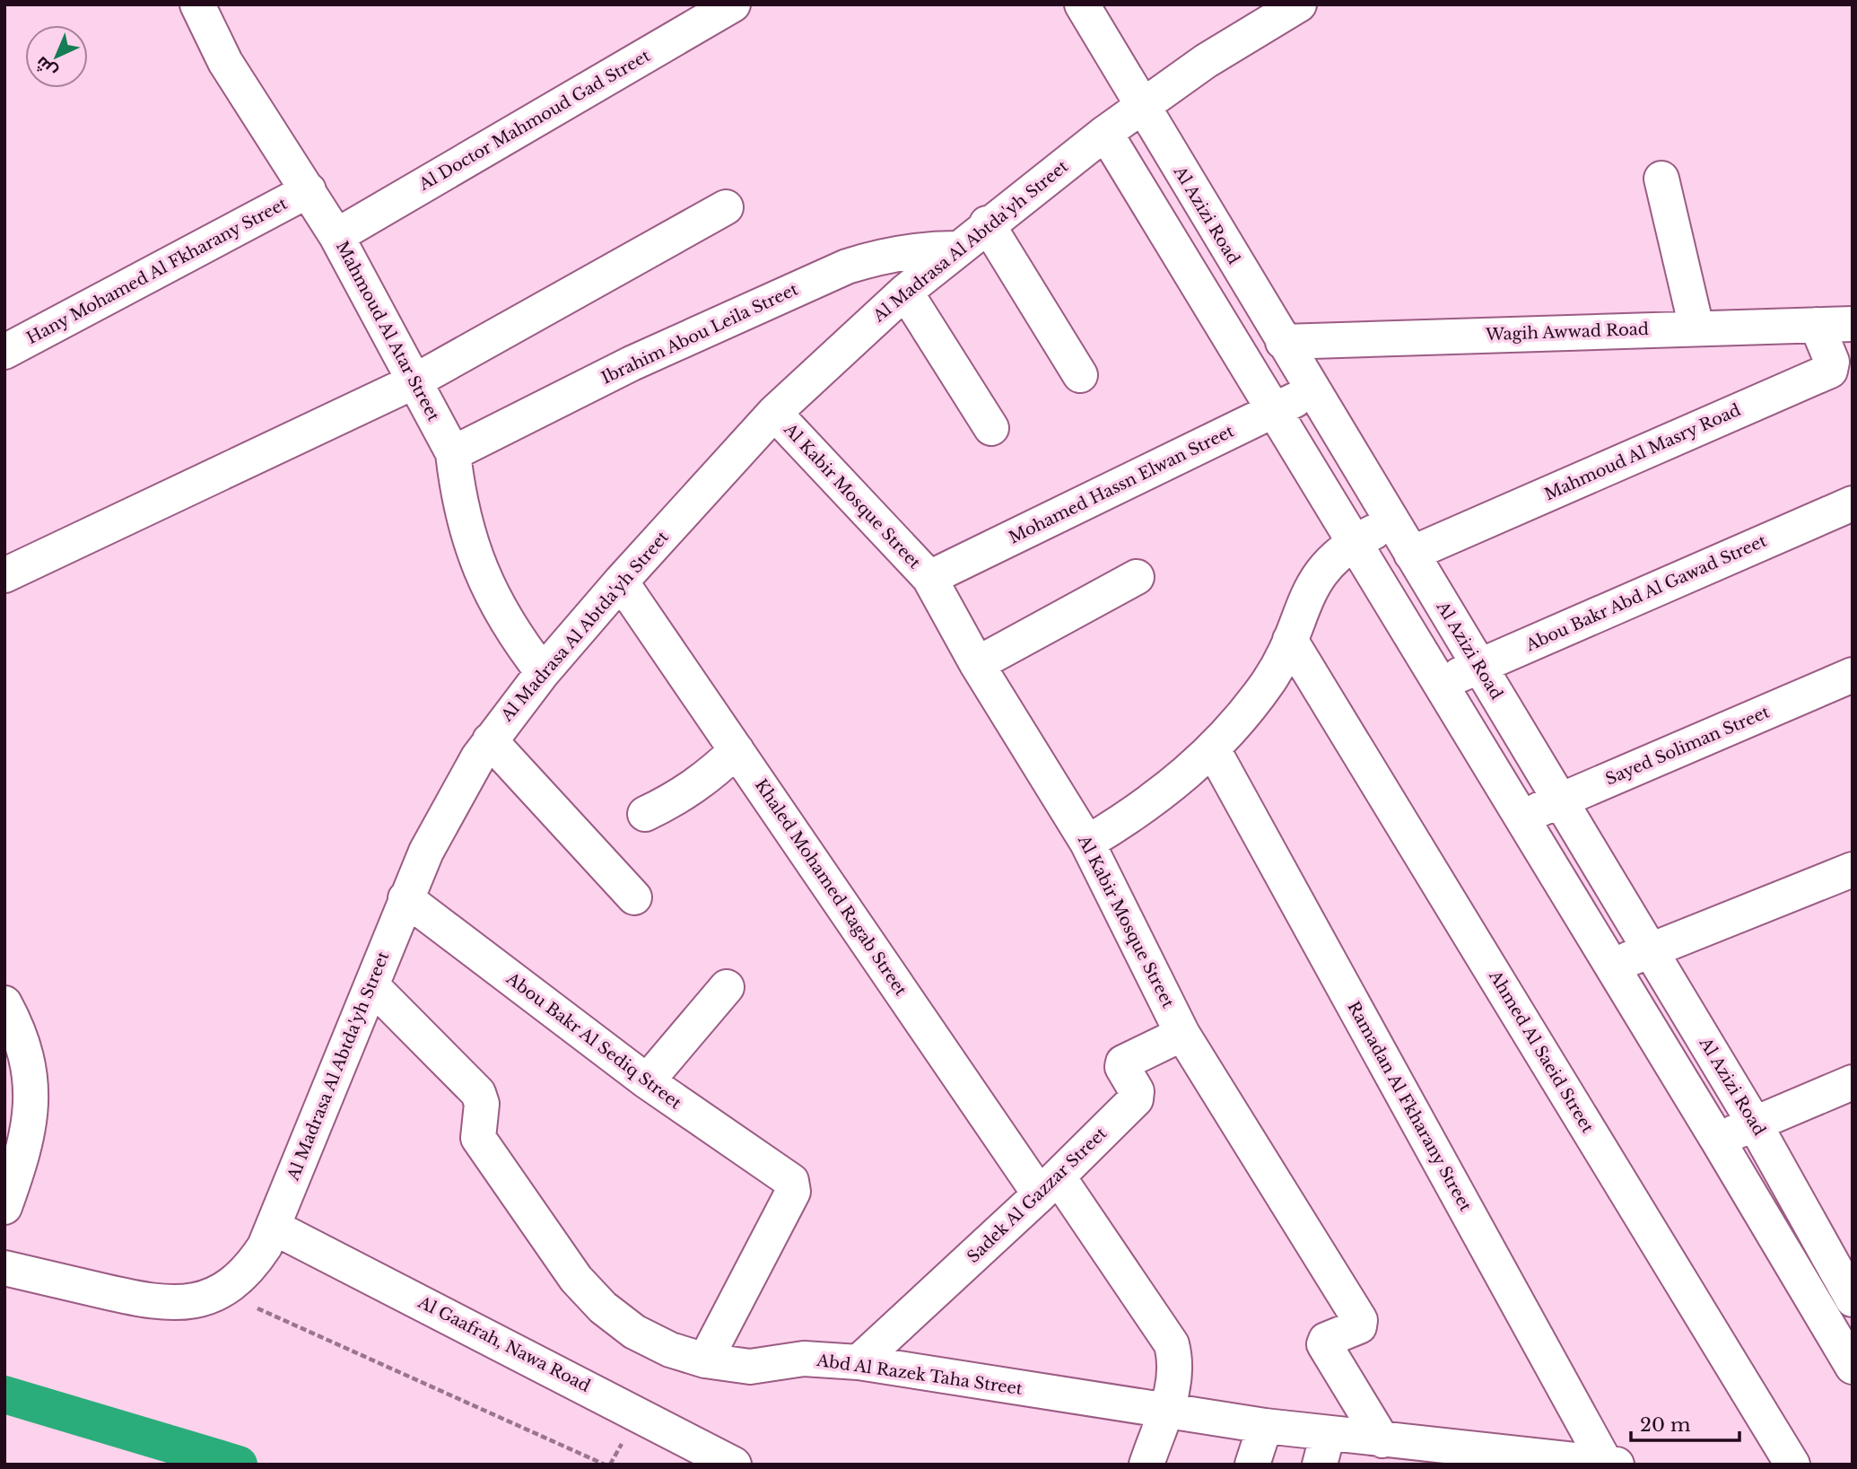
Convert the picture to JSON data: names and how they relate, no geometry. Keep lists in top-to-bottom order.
{
  "streets": {
    "street": [
      "Al Doctor Mahmoud Gad Street",
      "Al Azizi Road",
      "Al Madrasa Al Abtda'yh Street",
      "Hany Mohamed Al Fkharany Street",
      "Mahmoud Al Atar Street",
      "Wagih Awwad Road",
      "Ibrahim Abou Leila Street",
      "Mahmoud Al Masry Road",
      "Mohamed Hassn Elwan Street",
      "Al Kabir Mosque Street",
      "Abou Bakr Abd Al Gawad Street",
      "Sayed Soliman Street",
      "Khaled Mohamed Ragab Street",
      "Abou Bakr Al Sediq Street",
      "Ahmed Al Saeid Street",
      "Ramadan Al Fkharany Street",
      "Sadek Al Gazzar Street",
      "Al Gaafrah, Nawa Road",
      "Abd Al Razek Taha Street"
    ]
  },
  "crossings": [
    ["Al Doctor Mahmoud Gad Street", "Mahmoud Al Atar Street"],
    ["Al Azizi Road", "Al Madrasa Al Abtda'yh Street"],
    ["Al Azizi Road", "Wagih Awwad Road"],
    ["Al Azizi Road", "Mahmoud Al Masry Road"],
    ["Al Azizi Road", "Mohamed Hassn Elwan Street"],
    ["Al Azizi Road", "Abou Bakr Abd Al Gawad Street"],
    ["Al Azizi Road", "Sayed Soliman Street"],
    ["Al Madrasa Al Abtda'yh Street", "Mahmoud Al Atar Street"],
    ["Al Madrasa Al Abtda'yh Street", "Ibrahim Abou Leila Street"],
    ["Al Madrasa Al Abtda'yh Street", "Al Kabir Mosque Street"],
    ["Al Madrasa Al Abtda'yh Street", "Khaled Mohamed Ragab Street"],
    ["Al Madrasa Al Abtda'yh Street", "Abou Bakr Al Sediq Street"],
    ["Al Madrasa Al Abtda'yh Street", "Al Gaafrah, Nawa Road"],
    ["Al Madrasa Al Abtda'yh Street", "Abd Al Razek Taha Street"],
    ["Hany Mohamed Al Fkharany Street", "Mahmoud Al Atar Street"],
    ["Mahmoud Al Atar Street", "Ibrahim Abou Leila Street"],
    ["Wagih Awwad Road", "Mahmoud Al Masry Road"],
    ["Mohamed Hassn Elwan Street", "Al Kabir Mosque Street"],
    ["Al Kabir Mosque Street", "Sadek Al Gazzar Street"],
    ["Al Kabir Mosque Street", "Abd Al Razek Taha Street"],
    ["Khaled Mohamed Ragab Street", "Sadek Al Gazzar Street"],
    ["Khaled Mohamed Ragab Street", "Abd Al Razek Taha Street"],
    ["Abou Bakr Al Sediq Street", "Abd Al Razek Taha Street"],
    ["Ramadan Al Fkharany Street", "Abd Al Razek Taha Street"],
    ["Sadek Al Gazzar Street", "Abd Al Razek Taha Street"]
  ],
  "scale_bar": "20 m",
  "north": "bottom left"
}
